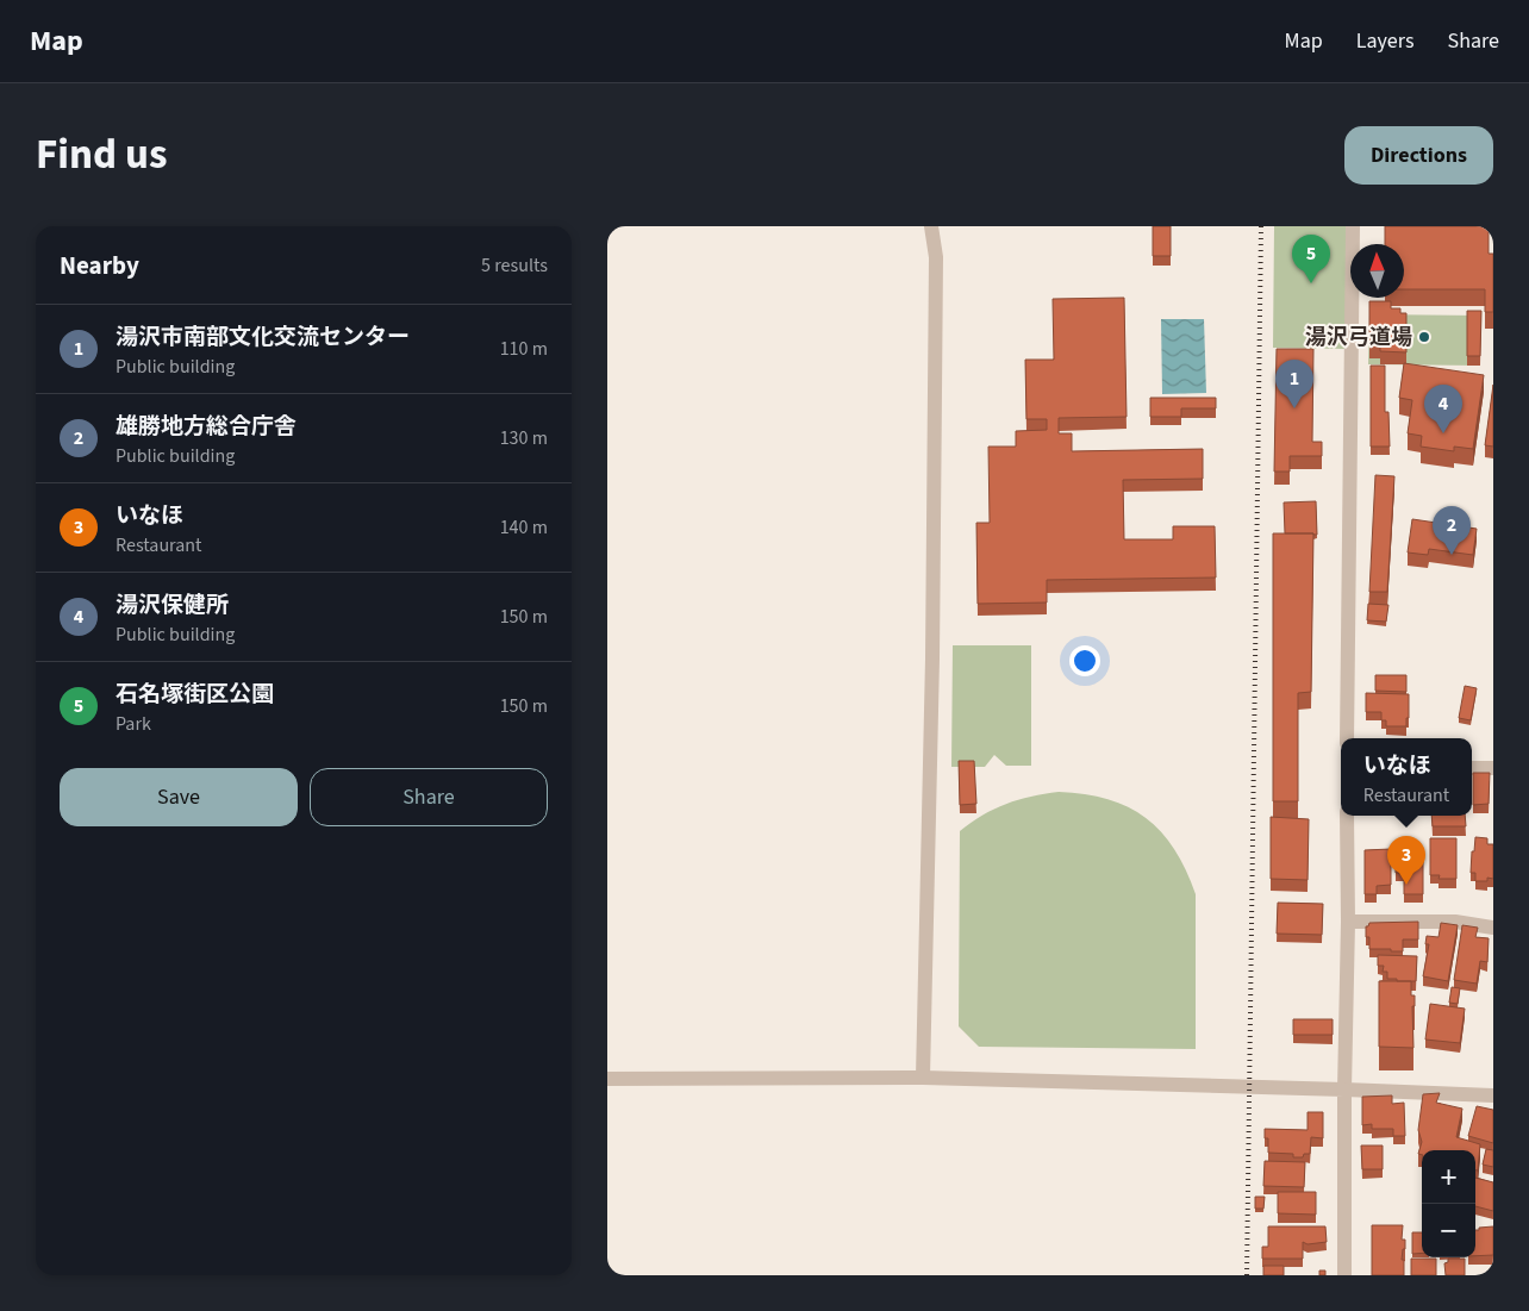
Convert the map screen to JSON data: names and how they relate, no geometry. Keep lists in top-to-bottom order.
{
  "places": ["湯沢弓道場"],
  "north": "top",
  "page": {
    "header": "Map",
    "nav": ["Map", "Layers", "Share"],
    "title": "Find us",
    "buttons": [
      "Directions",
      ["Save", "Share"]
    ],
    "heading": ["Nearby", "5 results"],
    "pins": [
      "5",
      "1",
      "4",
      "2",
      "3"
    ],
    "list": [
      {
        "mark": "1",
        "name": "湯沢市南部文化交流センター",
        "note": "Public building",
        "value": "110 m"
      },
      {
        "mark": "2",
        "name": "雄勝地方総合庁舎",
        "note": "Public building",
        "value": "130 m"
      },
      {
        "mark": "3",
        "name": "いなほ",
        "note": "Restaurant",
        "value": "140 m"
      },
      {
        "mark": "4",
        "name": "湯沢保健所",
        "note": "Public building",
        "value": "150 m"
      },
      {
        "mark": "5",
        "name": "石名塚街区公園",
        "note": "Park",
        "value": "150 m"
      }
    ],
    "popup": ["いなほ", "Restaurant"],
    "map_buttons": ["+", "−"]
  }
}
